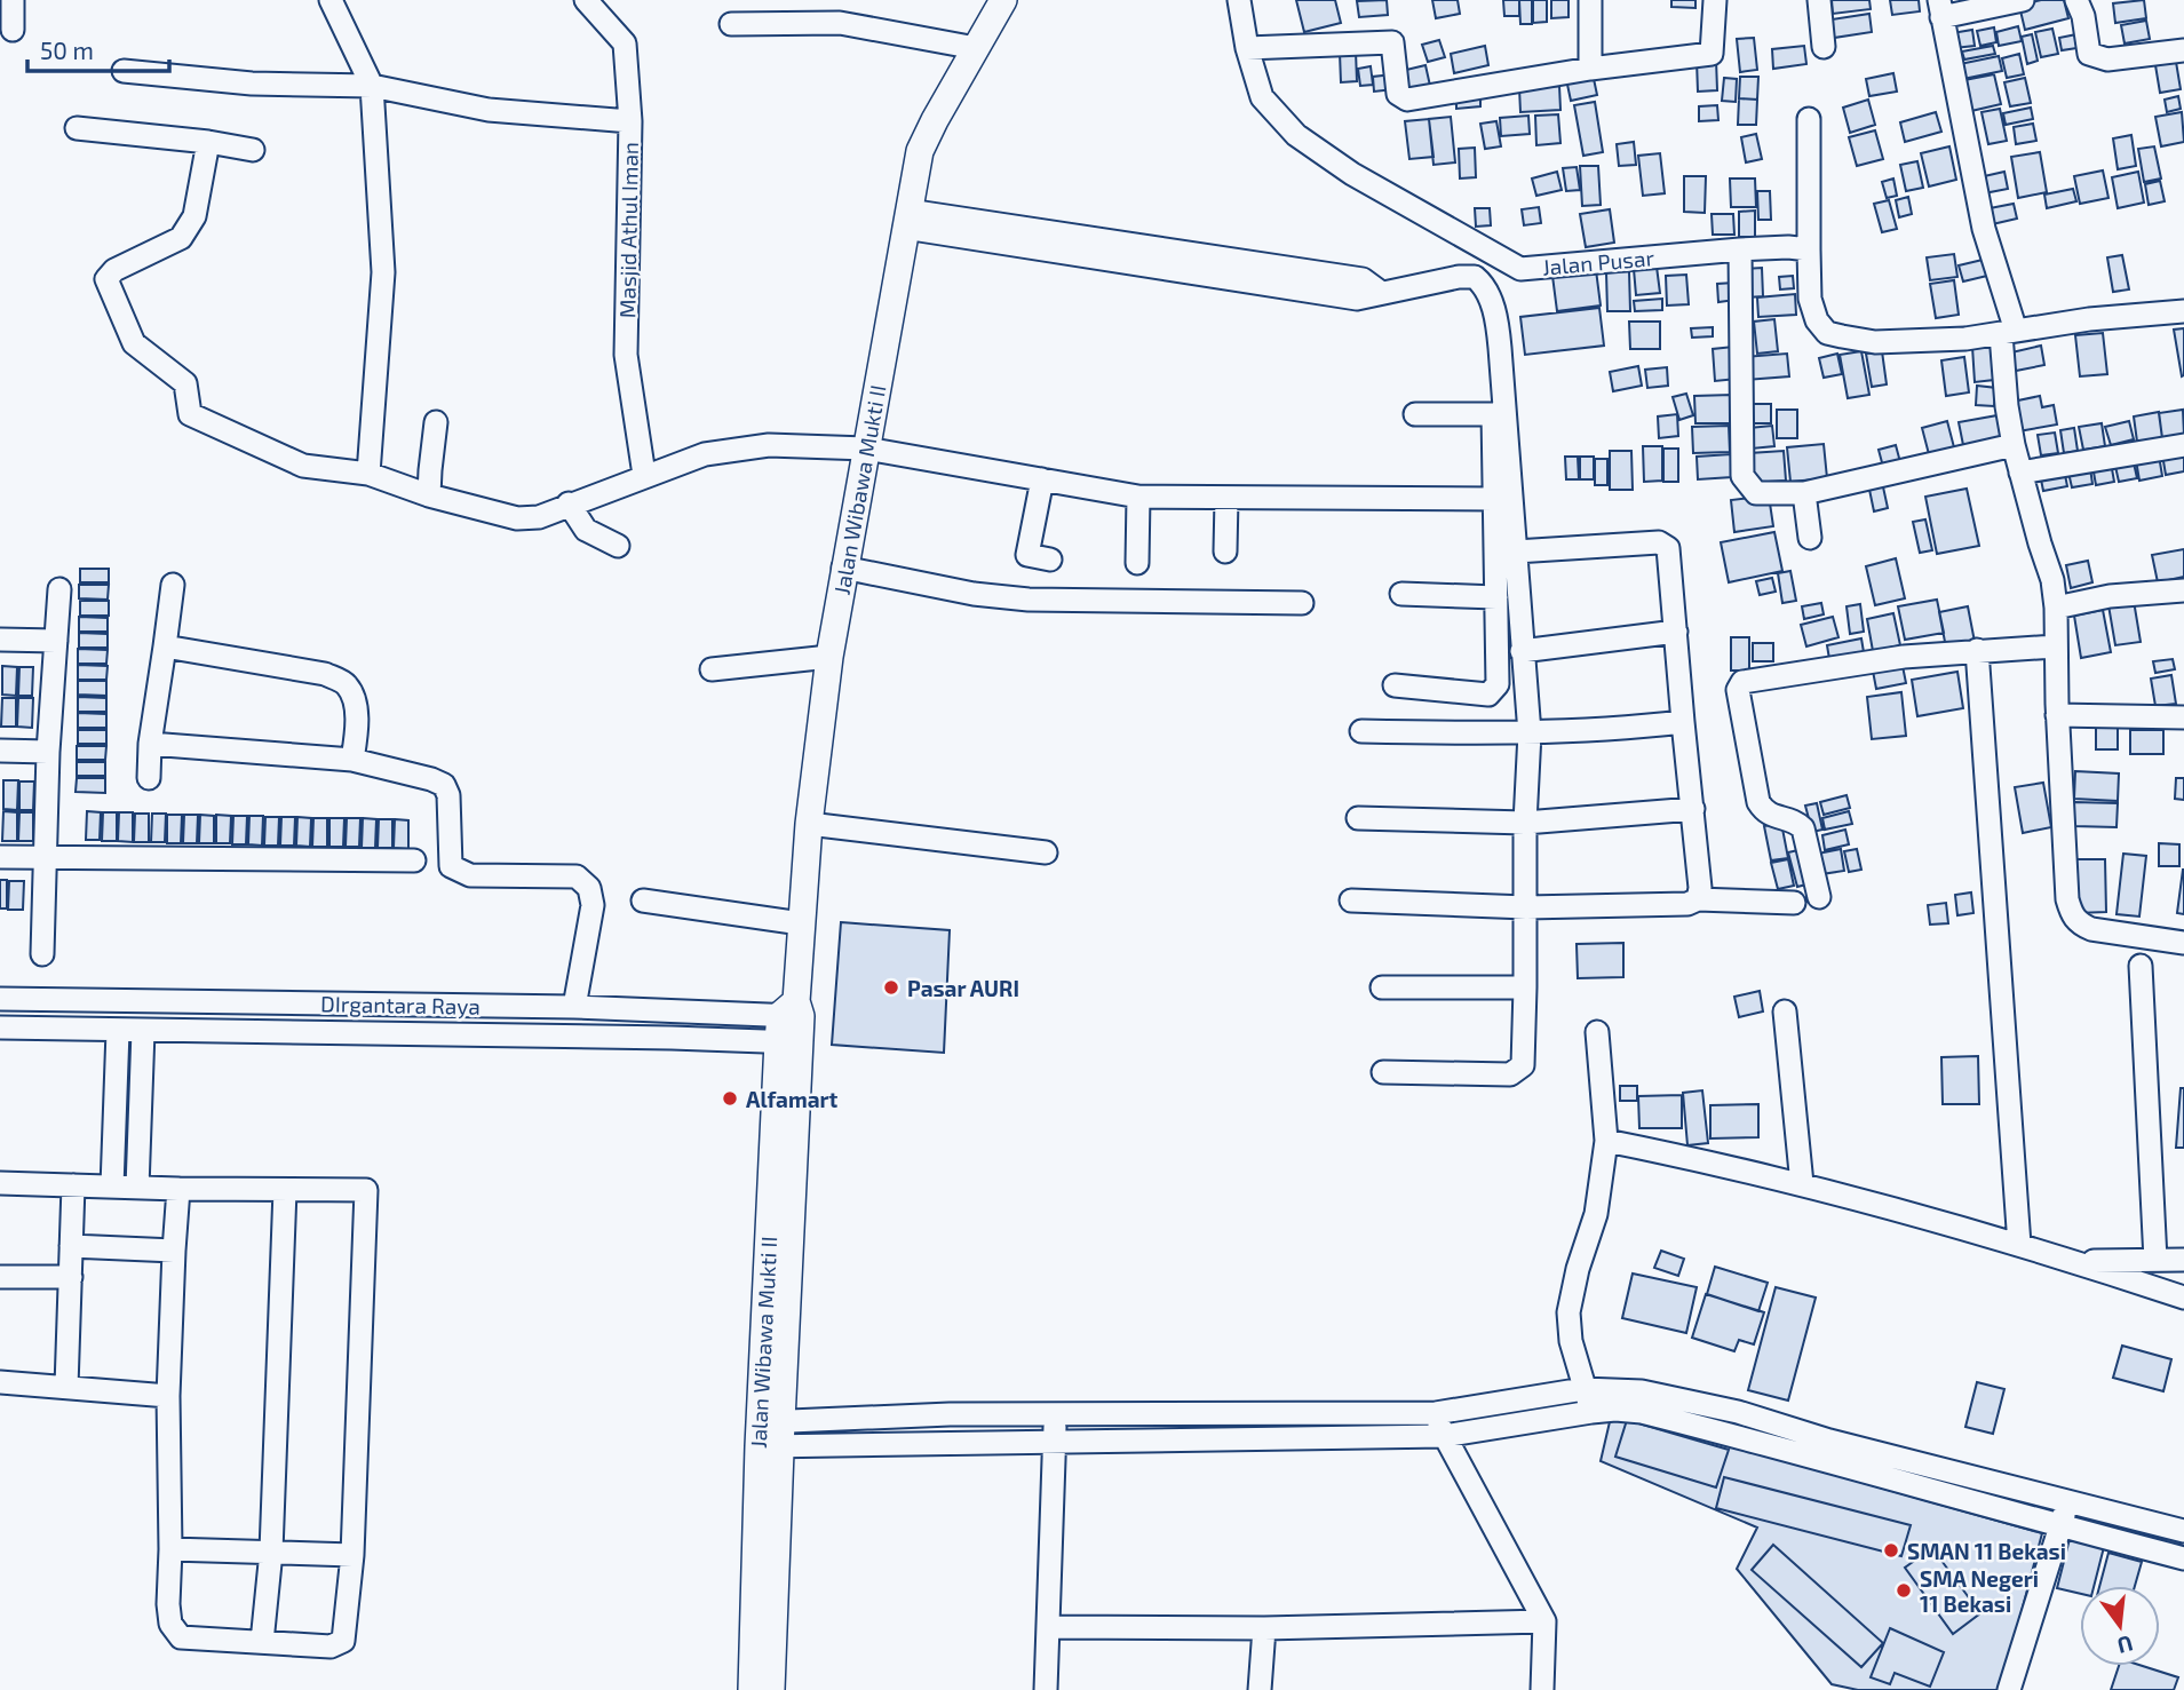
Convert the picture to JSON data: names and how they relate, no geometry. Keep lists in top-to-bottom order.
{
  "streets": {
    "main road": ["Jalan Wibawa Mukti II"],
    "street": ["Masjid Athul Iman", "Jalan Pusar", "DIrgantara Raya"]
  },
  "crossings": [
    ["Jalan Wibawa Mukti II", "DIrgantara Raya"]
  ],
  "places": [
    "Pasar AURI",
    "Alfamart",
    "SMAN 11 Bekasi",
    "SMA Negeri 11 Bekasi"
  ],
  "scale_bar": "50 m",
  "north": "bottom"
}
